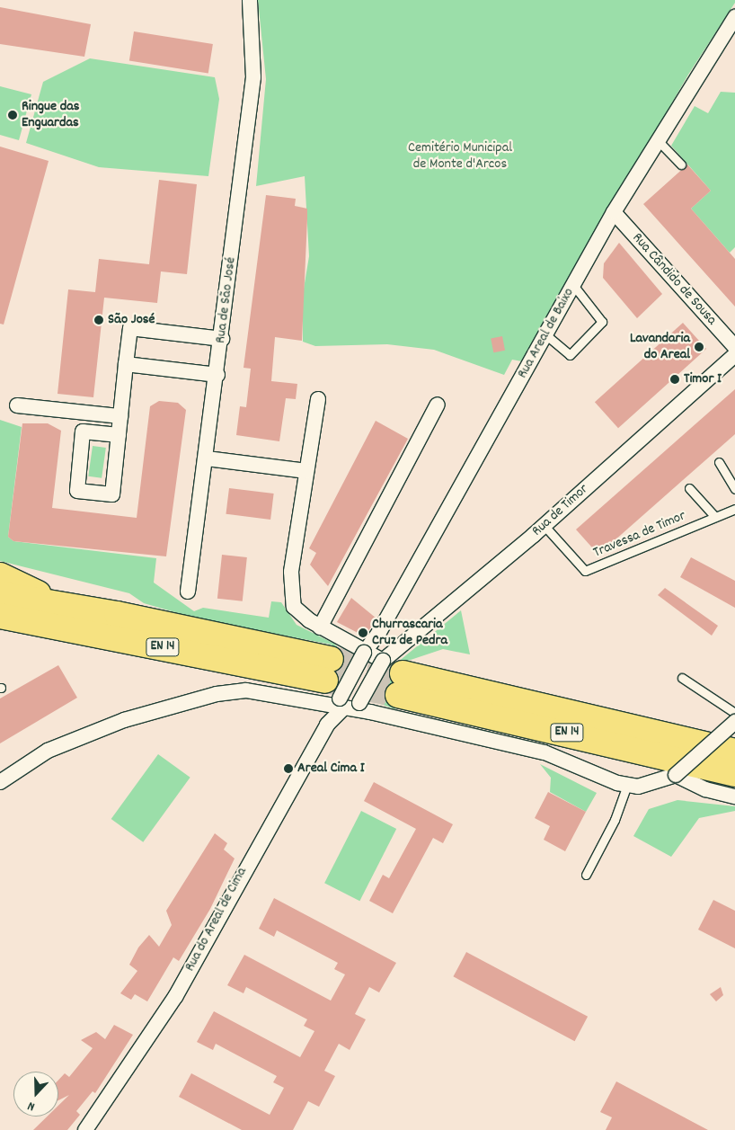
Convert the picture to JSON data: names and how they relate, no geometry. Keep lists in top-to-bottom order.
{
  "streets": {
    "highway": ["EN 14"],
    "street": [
      "Rua Cândido de Sousa",
      "Rua de São José",
      "Rua Areal de Baixo",
      "Rua de Timor",
      "Rua do Areal de Cima"
    ],
    "lane": ["Travessa de Timor"]
  },
  "crossings": [
    ["Rua Cândido de Sousa", "Rua Areal de Baixo"],
    ["Rua Areal de Baixo", "EN 14"],
    ["Rua Areal de Baixo", "Rua do Areal de Cima"],
    ["Rua de Timor", "Travessa de Timor"],
    ["EN 14", "Rua do Areal de Cima"]
  ],
  "parks": ["Cemitério Municipal de Monte d'Arcos"],
  "places": [
    "Ringue das Enguardas",
    "São José",
    "Lavandaria do Areal",
    "Timor I",
    "Churrascaria Cruz de Pedra",
    "Areal Cima I"
  ],
  "north": "bottom"
}
